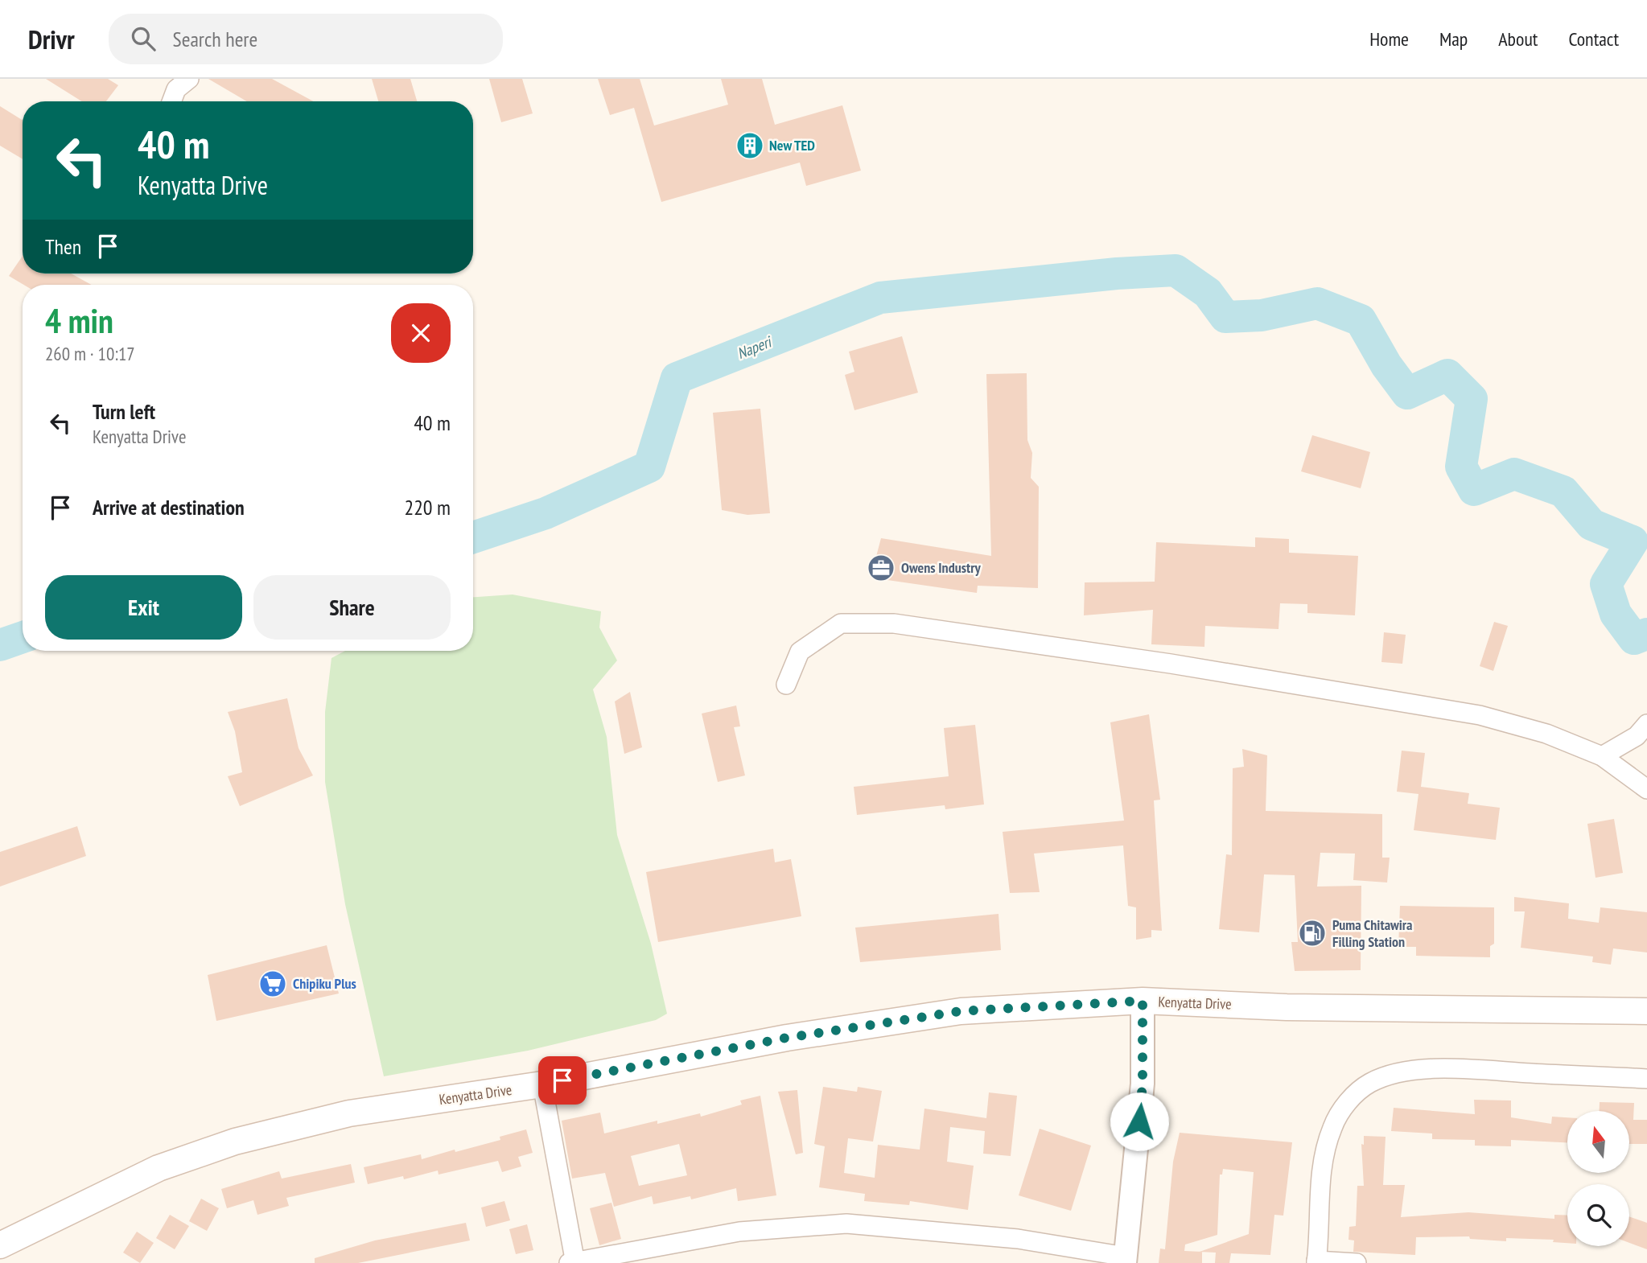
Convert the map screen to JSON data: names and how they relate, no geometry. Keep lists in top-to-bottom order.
{
  "streets": {
    "main road": ["Kenyatta Drive"]
  },
  "water": ["Naperi"],
  "places": {
    "building": ["New TED"],
    "office": ["Owens Industry"],
    "fuel station": ["Puma Chitawira Filling Station"],
    "supermarket": ["Chipiku Plus"]
  },
  "north": "top",
  "page": {
    "header": "Drivr",
    "search": "Search here",
    "nav": [
      "Home",
      "Map",
      "About",
      "Contact"
    ],
    "turn": ["40 m", "Kenyatta Drive"],
    "then": "Then",
    "heading": ["4 min", "260 m · 10:17"],
    "list": [
      {
        "name": "Turn left",
        "note": "Kenyatta Drive",
        "value": "40 m"
      },
      {
        "name": "Arrive at destination",
        "value": "220 m"
      }
    ],
    "buttons": ["Exit", "Share"]
  }
}
